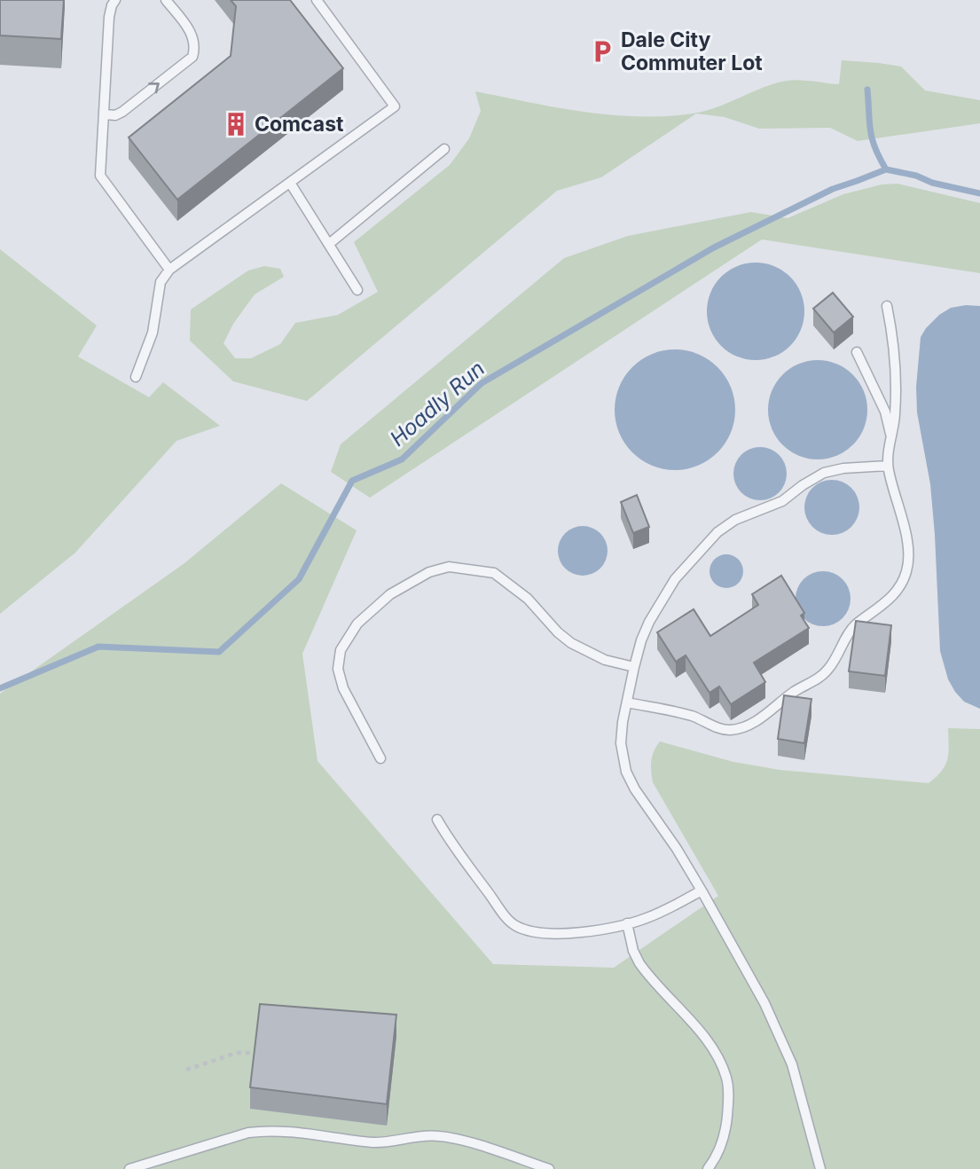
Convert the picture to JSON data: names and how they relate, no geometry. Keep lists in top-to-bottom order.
{
  "water": ["Hoadly Run"],
  "places": {
    "parking": ["Dale City Commuter Lot"],
    "building": ["Comcast"]
  }
}
